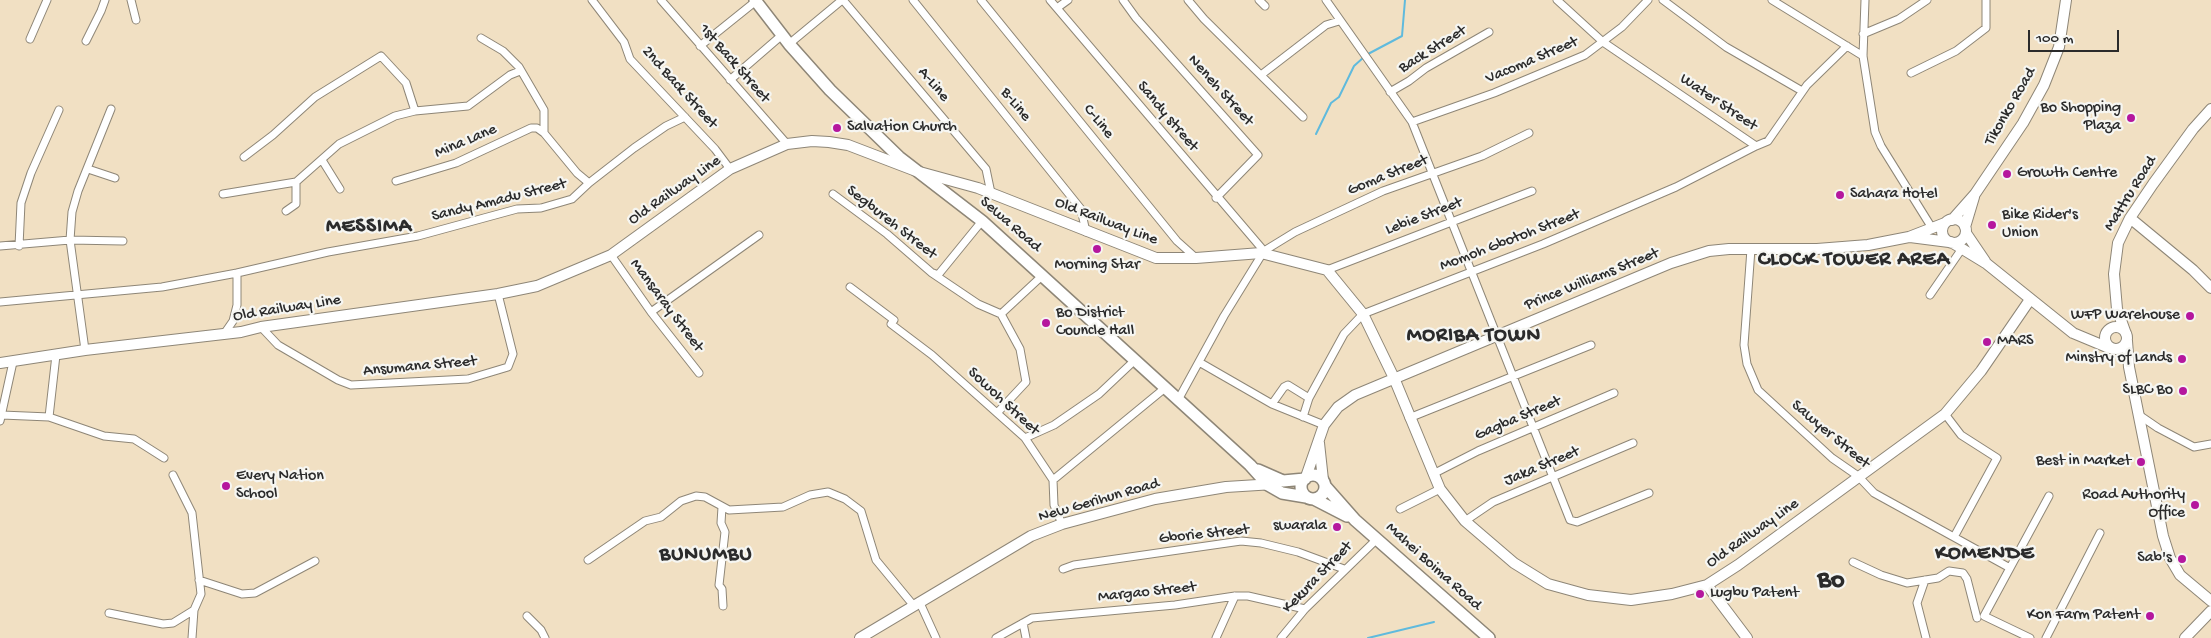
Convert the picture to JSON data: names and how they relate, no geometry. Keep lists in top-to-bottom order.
{
  "streets": {
    "main road": ["Sewa Road", "Mahei Boima Road"],
    "street": [
      "Back Street",
      "Vacoma Street",
      "1st Back Street",
      "A-Line",
      "2nd Back Street",
      "Neneh Street",
      "Water Street",
      "B-Line",
      "Tikonko Road",
      "Sandy street",
      "C-Line",
      "Mina Lane",
      "Goma Street",
      "Old Railway Line",
      "Mattru Road",
      "Sandy Amadu Street",
      "Lebie Street",
      "Segbureh Street",
      "Momoh Gbotoh Street",
      "Prince Williams Street",
      "Mansaray Street",
      "Ansumana Street",
      "Sowoh Street",
      "Gagba Street",
      "Sawyer Street",
      "Jaka Street",
      "New Gerihun Road",
      "Gborie Street",
      "Kekura Street",
      "Margao Street"
    ]
  },
  "crossings": [
    ["Vacoma Street", "Water Street"],
    ["1st Back Street", "Old Railway Line"],
    ["A-Line", "Old Railway Line"],
    ["2nd Back Street", "Old Railway Line"],
    ["2nd Back Street", "Sandy Amadu Street"],
    ["Neneh Street", "Sandy street"],
    ["Water Street", "Momoh Gbotoh Street"],
    ["B-Line", "Old Railway Line"],
    ["Sandy street", "Goma Street"],
    ["Sandy street", "Old Railway Line"],
    ["C-Line", "Old Railway Line"],
    ["Goma Street", "Old Railway Line"],
    ["Old Railway Line", "Lebie Street"],
    ["Old Railway Line", "Sewa Road"],
    ["Old Railway Line", "Momoh Gbotoh Street"],
    ["Old Railway Line", "Prince Williams Street"],
    ["Old Railway Line", "Mansaray Street"],
    ["Old Railway Line", "Ansumana Street"],
    ["Old Railway Line", "Gagba Street"],
    ["Old Railway Line", "Sawyer Street"],
    ["Old Railway Line", "Jaka Street"],
    ["Prince Williams Street", "Sawyer Street"],
    ["Gborie Street", "Kekura Street"],
    ["Mahei Boima Road", "Kekura Street"],
    ["Kekura Street", "Margao Street"]
  ],
  "districts": [
    "MESSIMA",
    "CLOCK TOWER AREA",
    "MORIBA TOWN",
    "KOMENDE",
    "BUNUMBU",
    "Bo"
  ],
  "places": [
    "Bo Shopping Plaza",
    "Salvation Church",
    "Growth Centre",
    "Sahara Hotel",
    "Bike Rider's Union",
    "Morning Star",
    "WFP Warehouse",
    "Bo District Councle Hall",
    "MARS",
    "Minstry of Lands",
    "SLBC Bo",
    "Best in Market",
    "Every Nation School",
    "Road Authority Office",
    "swarala",
    "Sab's",
    "Lugbu Patent",
    "Kon Farm Patent"
  ],
  "scale_bar": "100 m"
}
